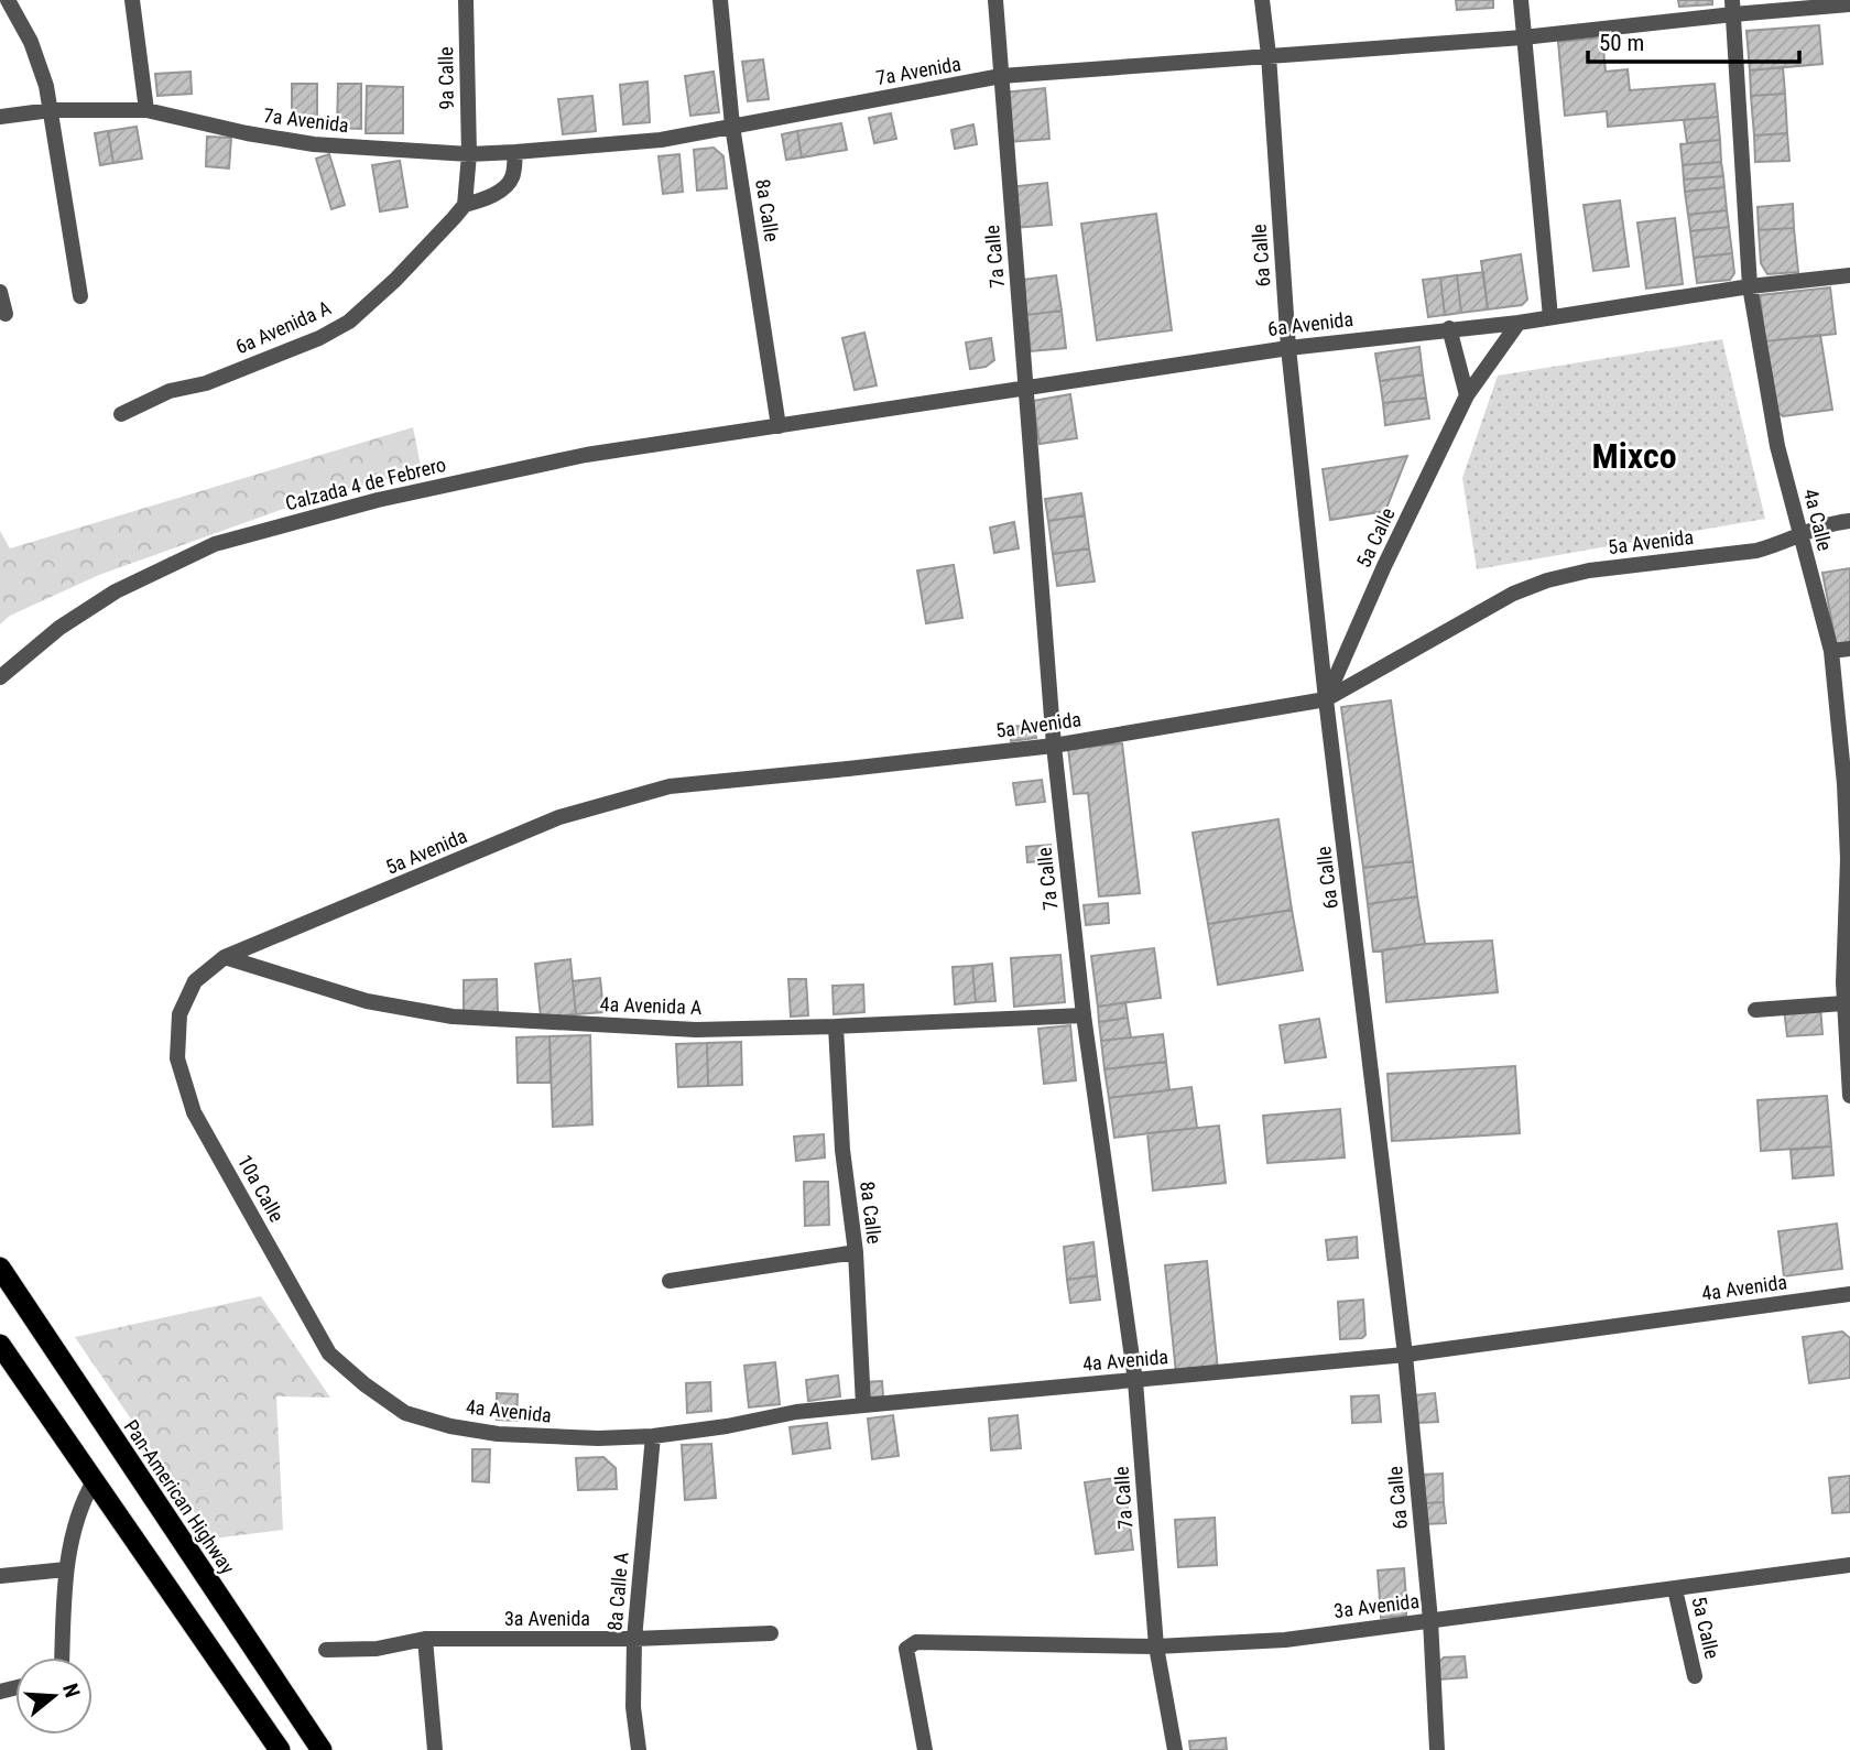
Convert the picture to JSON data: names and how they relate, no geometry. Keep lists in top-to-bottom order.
{
  "streets": {
    "highway": ["Pan-American Highway"],
    "street": [
      "7a Avenida",
      "9a Calle",
      "8a Calle",
      "6a Calle",
      "7a Calle",
      "6a Avenida",
      "6a Avenida A",
      "Calzada 4 de Febrero",
      "4a Calle",
      "5a Calle",
      "5a Avenida",
      "4a Avenida A",
      "10a Calle",
      "4a Avenida",
      "8a Calle A",
      "3a Avenida"
    ]
  },
  "crossings": [
    ["7a Avenida", "9a Calle"],
    ["7a Avenida", "8a Calle"],
    ["7a Avenida", "6a Calle"],
    ["7a Avenida", "7a Calle"],
    ["7a Avenida", "4a Calle"],
    ["8a Calle", "6a Avenida"],
    ["8a Calle", "Calzada 4 de Febrero"],
    ["8a Calle", "4a Avenida A"],
    ["8a Calle", "4a Avenida"],
    ["6a Calle", "6a Avenida"],
    ["6a Calle", "5a Calle"],
    ["6a Calle", "5a Avenida"],
    ["6a Calle", "4a Avenida"],
    ["6a Calle", "3a Avenida"],
    ["7a Calle", "6a Avenida"],
    ["7a Calle", "5a Avenida"],
    ["7a Calle", "4a Avenida A"],
    ["7a Calle", "4a Avenida"],
    ["7a Calle", "3a Avenida"],
    ["6a Avenida", "Calzada 4 de Febrero"],
    ["6a Avenida", "4a Calle"],
    ["6a Avenida", "5a Calle"],
    ["4a Calle", "5a Avenida"],
    ["5a Calle", "5a Avenida"],
    ["5a Calle", "3a Avenida"],
    ["5a Avenida", "4a Avenida A"],
    ["5a Avenida", "10a Calle"],
    ["4a Avenida A", "10a Calle"],
    ["10a Calle", "4a Avenida"],
    ["4a Avenida", "8a Calle A"],
    ["8a Calle A", "3a Avenida"]
  ],
  "districts": ["Mixco"],
  "scale_bar": "50 m",
  "north": "right"
}
